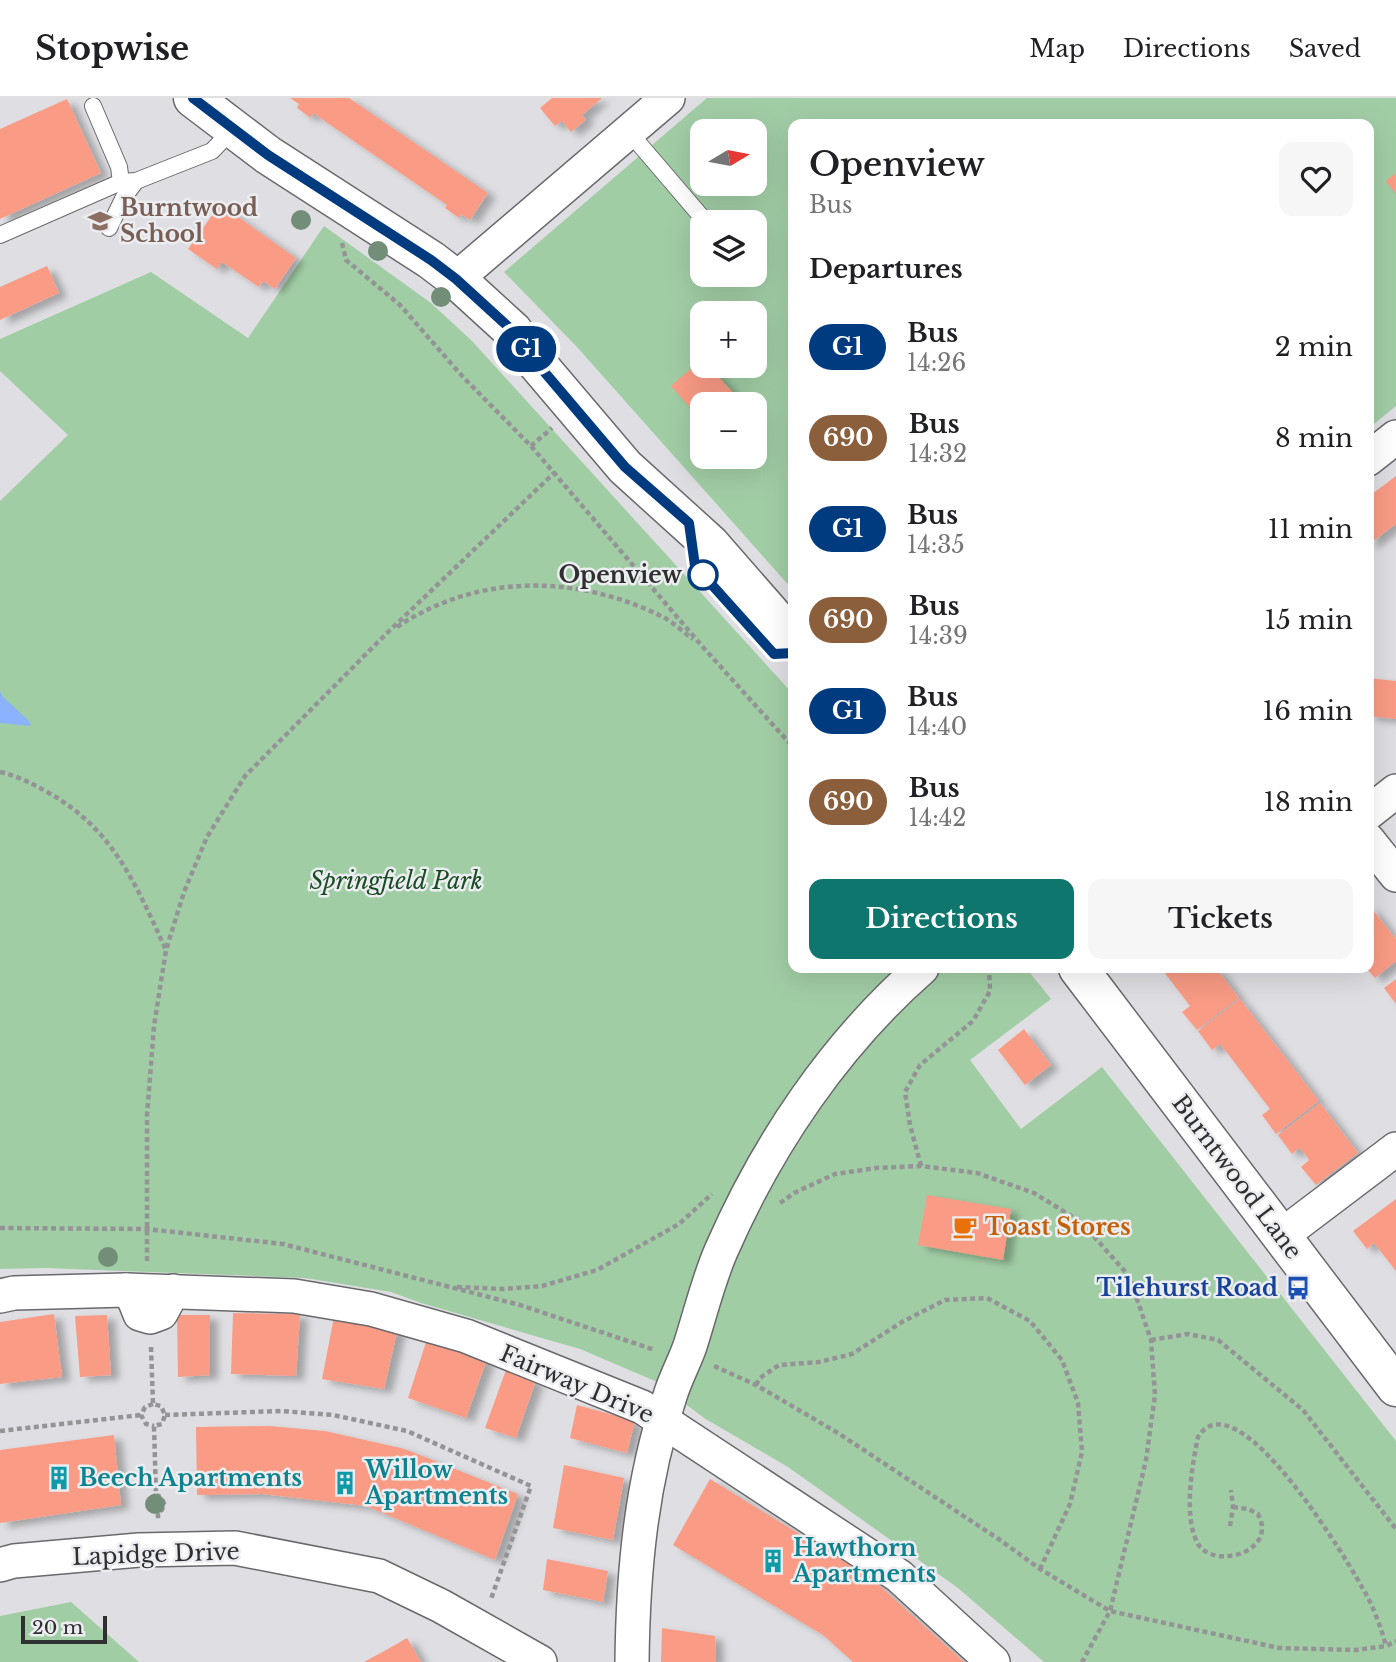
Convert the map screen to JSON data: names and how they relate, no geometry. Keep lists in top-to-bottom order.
{
  "streets": {
    "main road": ["Burntwood Lane"],
    "street": ["Fairway Drive", "Lapidge Drive"]
  },
  "parks": ["Springfield Park"],
  "places": {
    "school or university": ["Burntwood School"],
    "other": ["Openview"],
    "cafe": ["Toast Stores"],
    "bus stop": ["Tilehurst Road"],
    "building": ["Beech Apartments", "Willow Apartments", "Hawthorn Apartments"]
  },
  "lines": ["bus line G1"],
  "scale_bar": "20 m",
  "north": "right",
  "page": {
    "header": "Stopwise",
    "nav": ["Map", "Directions", "Saved"],
    "on_map": "G1",
    "map_buttons": ["+", "−"],
    "heading": [
      ["Openview", "Bus"],
      "Departures"
    ],
    "list": [
      {
        "mark": "G1",
        "name": "Bus",
        "note": "14:26",
        "value": "2 min"
      },
      {
        "mark": "690",
        "name": "Bus",
        "note": "14:32",
        "value": "8 min"
      },
      {
        "mark": "G1",
        "name": "Bus",
        "note": "14:35",
        "value": "11 min"
      },
      {
        "mark": "690",
        "name": "Bus",
        "note": "14:39",
        "value": "15 min"
      },
      {
        "mark": "G1",
        "name": "Bus",
        "note": "14:40",
        "value": "16 min"
      },
      {
        "mark": "690",
        "name": "Bus",
        "note": "14:42",
        "value": "18 min"
      }
    ],
    "buttons": ["Directions", "Tickets"],
    "scale": "20 m"
  }
}
